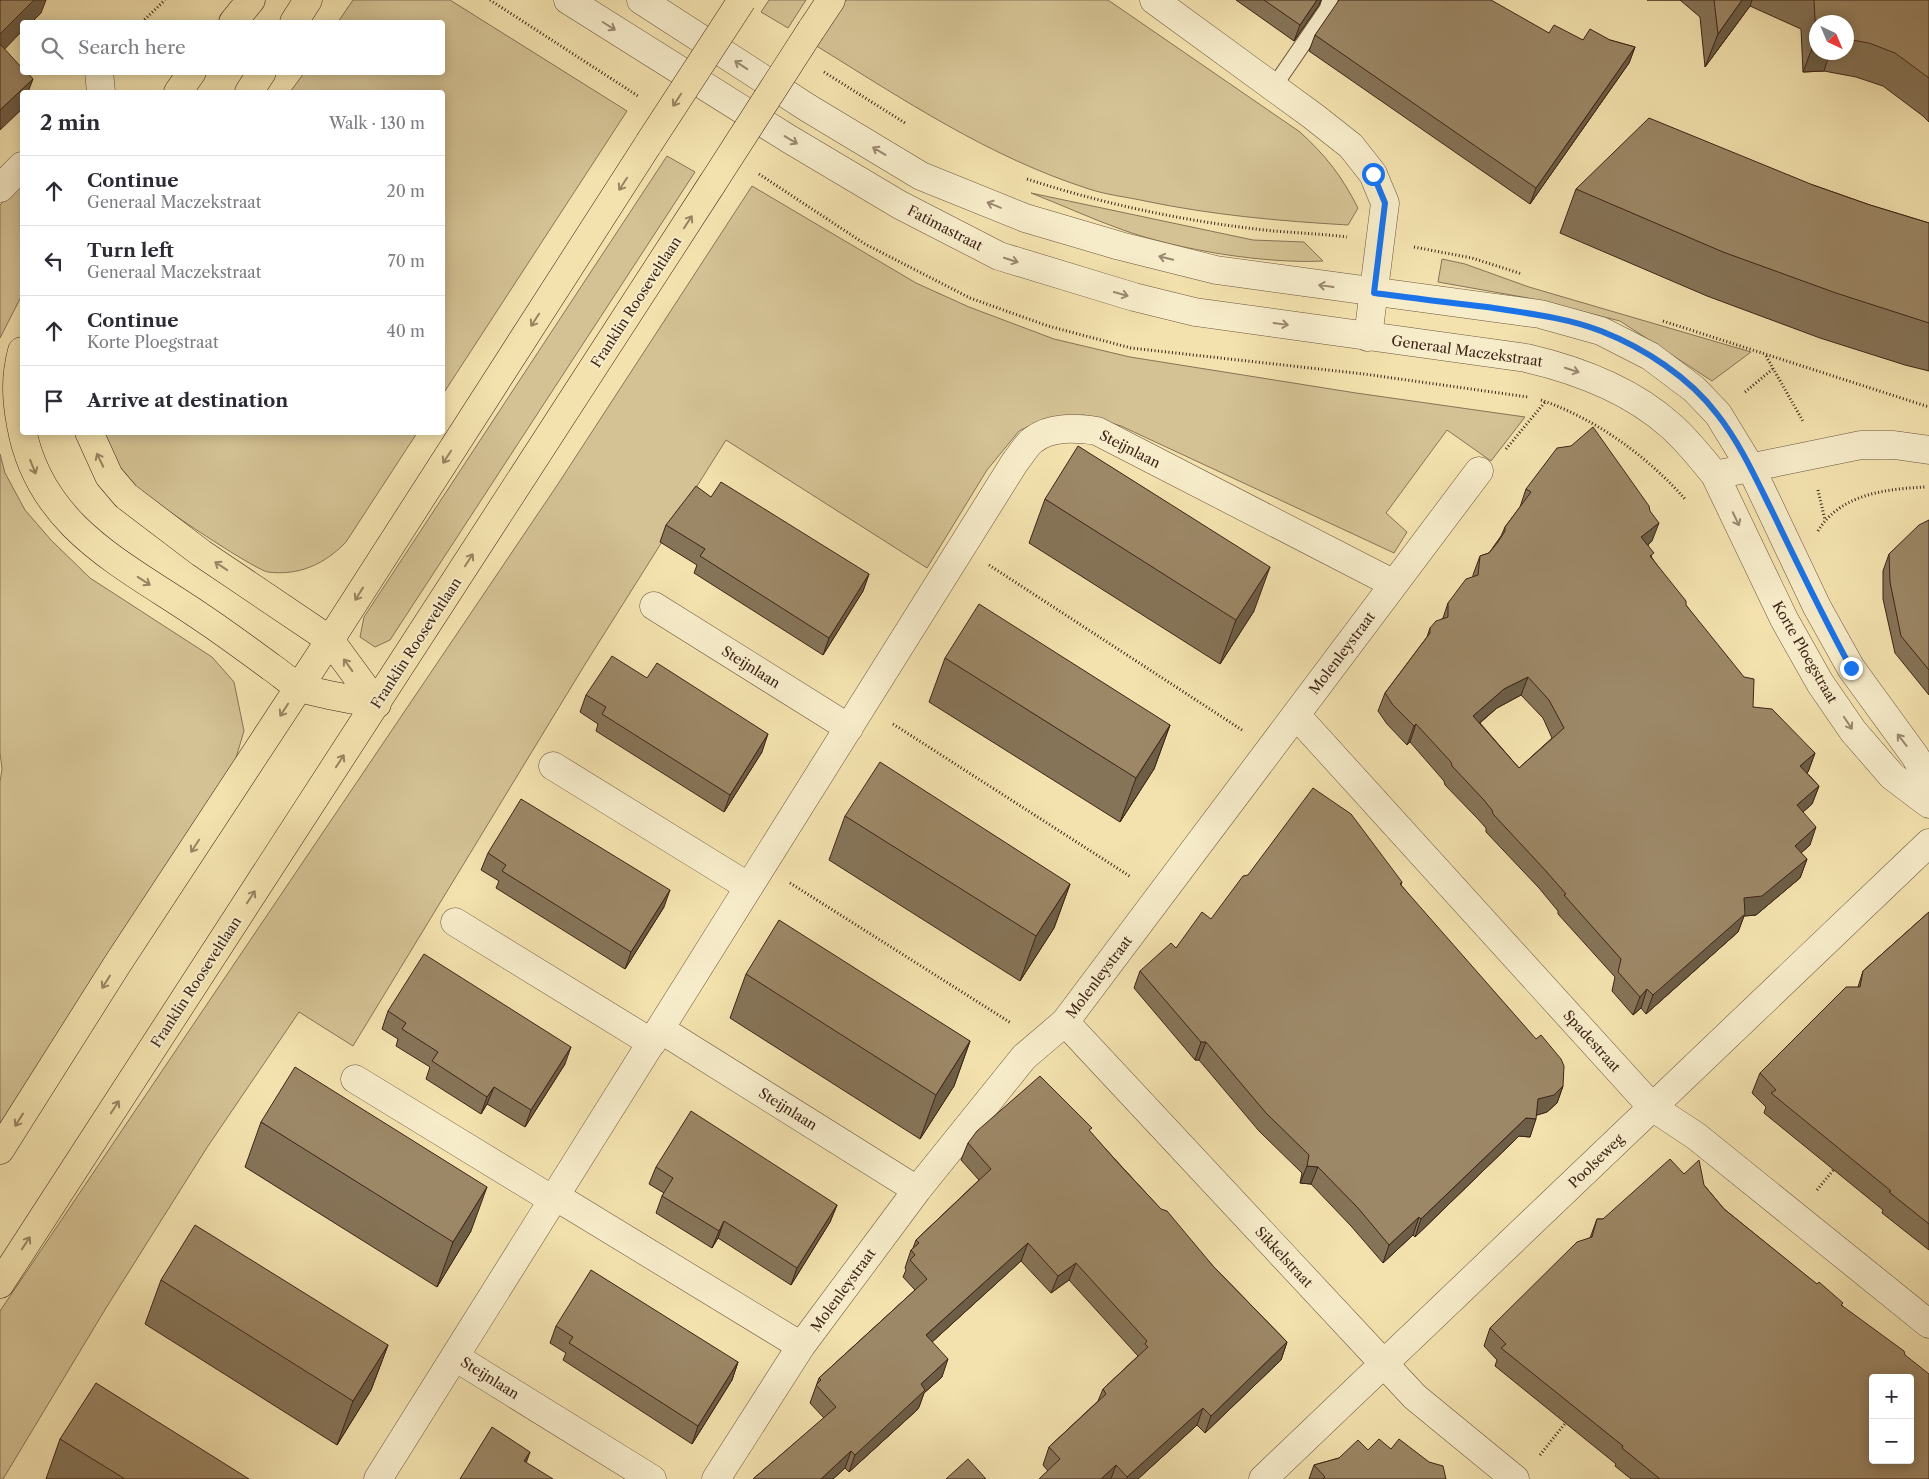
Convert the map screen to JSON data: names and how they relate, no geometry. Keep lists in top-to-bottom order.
{
  "streets": {
    "main road": ["Franklin Rooseveltlaan"],
    "street": [
      "Fatimastraat",
      "Generaal Maczekstraat",
      "Steijnlaan",
      "Korte Ploegstraat",
      "Molenleystraat",
      "Spadestraat",
      "Poolseweg",
      "Sikkelstraat"
    ]
  },
  "crossings": [
    ["Fatimastraat", "Generaal Maczekstraat"],
    ["Generaal Maczekstraat", "Korte Ploegstraat"],
    ["Steijnlaan", "Molenleystraat"],
    ["Molenleystraat", "Spadestraat"],
    ["Molenleystraat", "Sikkelstraat"],
    ["Spadestraat", "Poolseweg"],
    ["Poolseweg", "Sikkelstraat"]
  ],
  "north": "bottom right",
  "page": {
    "search": "Search here",
    "heading": ["2 min", "Walk · 130 m"],
    "list": [
      ["Continue", "Generaal Maczekstraat", "20 m"],
      ["Turn left", "Generaal Maczekstraat", "70 m"],
      ["Continue", "Korte Ploegstraat", "40 m"],
      "Arrive at destination"
    ],
    "map_buttons": ["+", "−"]
  }
}
